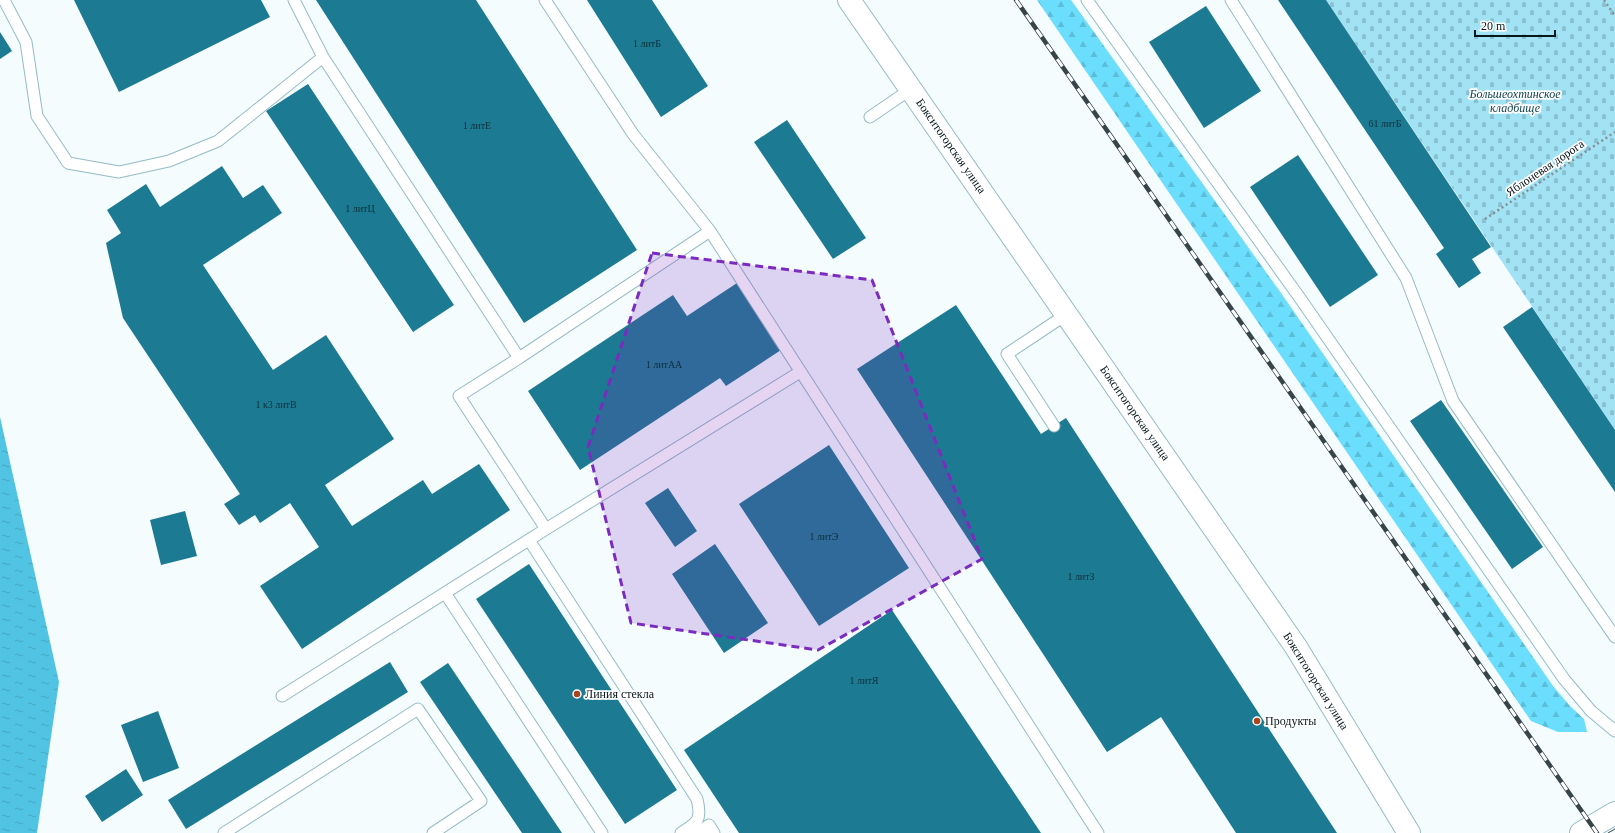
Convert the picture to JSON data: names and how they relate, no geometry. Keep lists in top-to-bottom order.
{
  "streets": {
    "street": ["Бокситогорская улица"],
    "path": ["Яблоневая дорога"]
  },
  "parks": ["Большеохтинское кладбище"],
  "places": ["Линия стекла", "Продукты"],
  "house_numbers": [
    "1 литБ",
    "61 литБ",
    "1 литЕ",
    "1 литЦ",
    "1 литАА",
    "1 к3 литВ",
    "1 литЭ",
    "1 литЗ",
    "1 литЯ"
  ],
  "scale_bar": "20 m"
}
